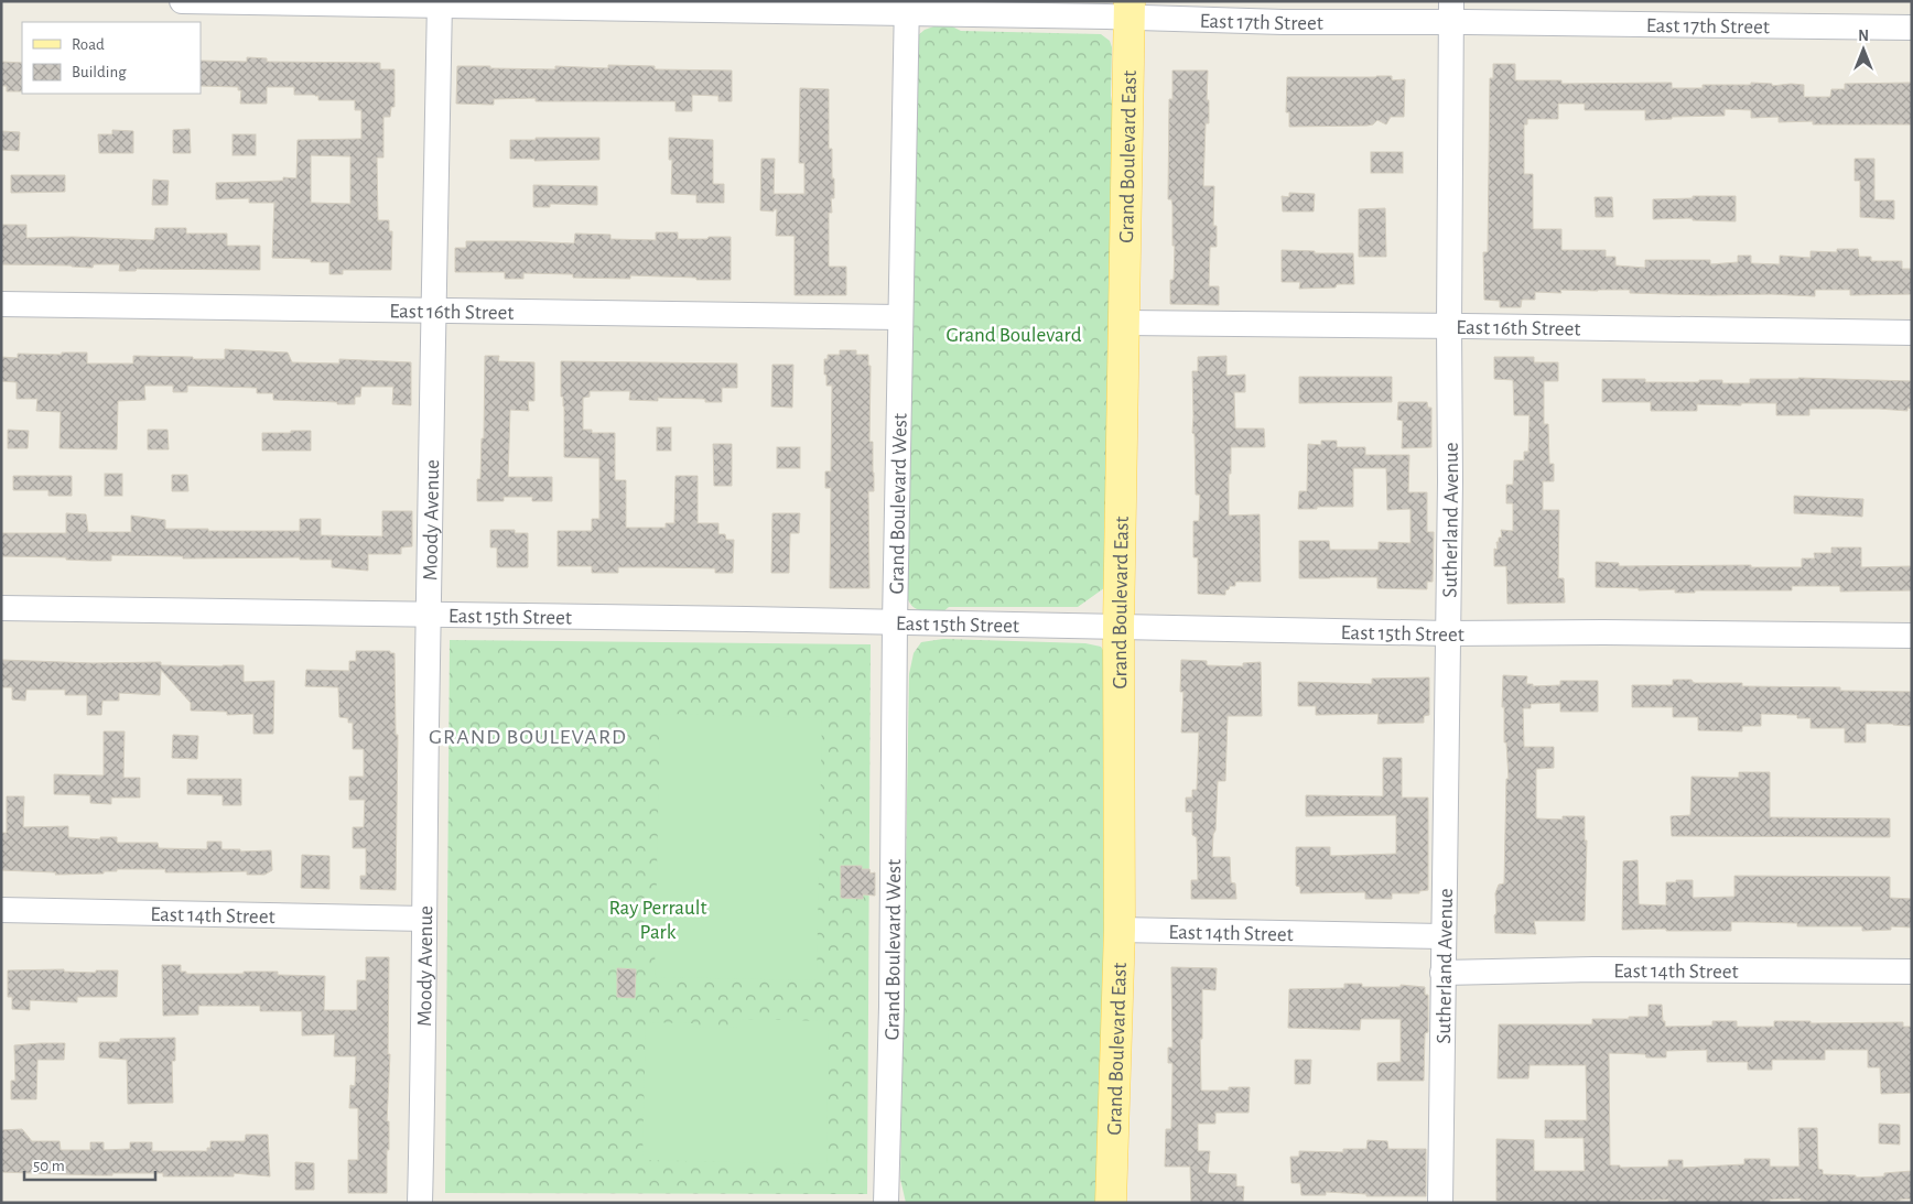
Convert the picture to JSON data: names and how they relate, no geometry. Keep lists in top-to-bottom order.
{
  "streets": {
    "main road": ["Grand Boulevard East"],
    "street": [
      "East 17th Street",
      "East 16th Street",
      "Grand Boulevard West",
      "Moody Avenue",
      "Sutherland Avenue",
      "East 15th Street",
      "East 14th Street"
    ]
  },
  "crossings": [
    ["East 17th Street", "Grand Boulevard East"],
    ["East 17th Street", "Grand Boulevard West"],
    ["East 17th Street", "Moody Avenue"],
    ["East 17th Street", "Sutherland Avenue"],
    ["Grand Boulevard East", "East 16th Street"],
    ["Grand Boulevard East", "East 15th Street"],
    ["Grand Boulevard East", "East 14th Street"],
    ["East 16th Street", "Grand Boulevard West"],
    ["East 16th Street", "Moody Avenue"],
    ["East 16th Street", "Sutherland Avenue"],
    ["Grand Boulevard West", "East 15th Street"],
    ["Moody Avenue", "East 15th Street"],
    ["Moody Avenue", "East 14th Street"],
    ["Sutherland Avenue", "East 15th Street"],
    ["Sutherland Avenue", "East 14th Street"]
  ],
  "districts": ["GRAND BOULEVARD"],
  "parks": ["Grand Boulevard", "Ray Perrault Park"],
  "legend": ["Road", "Building"],
  "scale_bar": "50 m",
  "north": "top"
}
